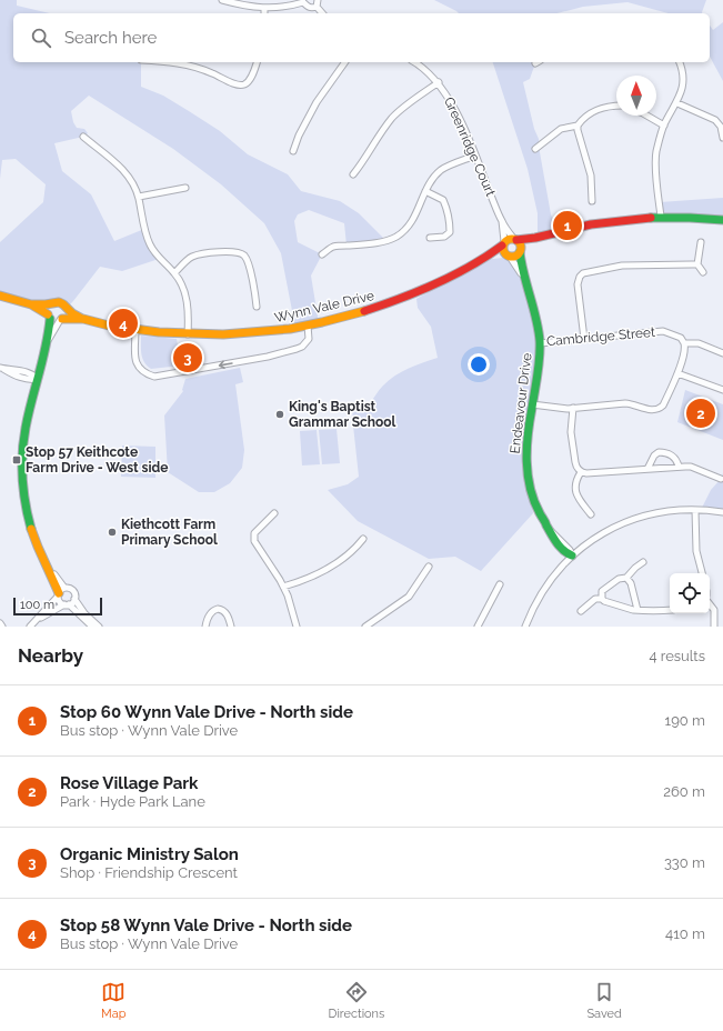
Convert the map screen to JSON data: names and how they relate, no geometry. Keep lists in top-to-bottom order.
{
  "streets": {
    "main road": ["Wynn Vale Drive", "Endeavour Drive"],
    "street": ["Greenridge Court", "Cambridge Street"]
  },
  "crossings": [
    ["Greenridge Court", "Wynn Vale Drive"],
    ["Greenridge Court", "Endeavour Drive"],
    ["Wynn Vale Drive", "Endeavour Drive"],
    ["Cambridge Street", "Endeavour Drive"]
  ],
  "places": {
    "other": ["King's Baptist Grammar School", "Kiethcott Farm Primary School"],
    "transit": ["Stop 57 Keithcote Farm Drive - West side"]
  },
  "scale_bar": "100 m",
  "north": "top",
  "page": {
    "search": "Search here",
    "pins": [
      "1",
      "4",
      "3",
      "2"
    ],
    "scale": "100 m",
    "heading": ["Nearby", "4 results"],
    "list": [
      {
        "mark": "1",
        "name": "Stop 60 Wynn Vale Drive - North side",
        "note": "Bus stop · Wynn Vale Drive",
        "value": "190 m"
      },
      {
        "mark": "2",
        "name": "Rose Village Park",
        "note": "Park · Hyde Park Lane",
        "value": "260 m"
      },
      {
        "mark": "3",
        "name": "Organic Ministry Salon",
        "note": "Shop · Friendship Crescent",
        "value": "330 m"
      },
      {
        "mark": "4",
        "name": "Stop 58 Wynn Vale Drive - North side",
        "note": "Bus stop · Wynn Vale Drive",
        "value": "410 m"
      }
    ],
    "nav": ["Map", "Directions", "Saved"]
  }
}
